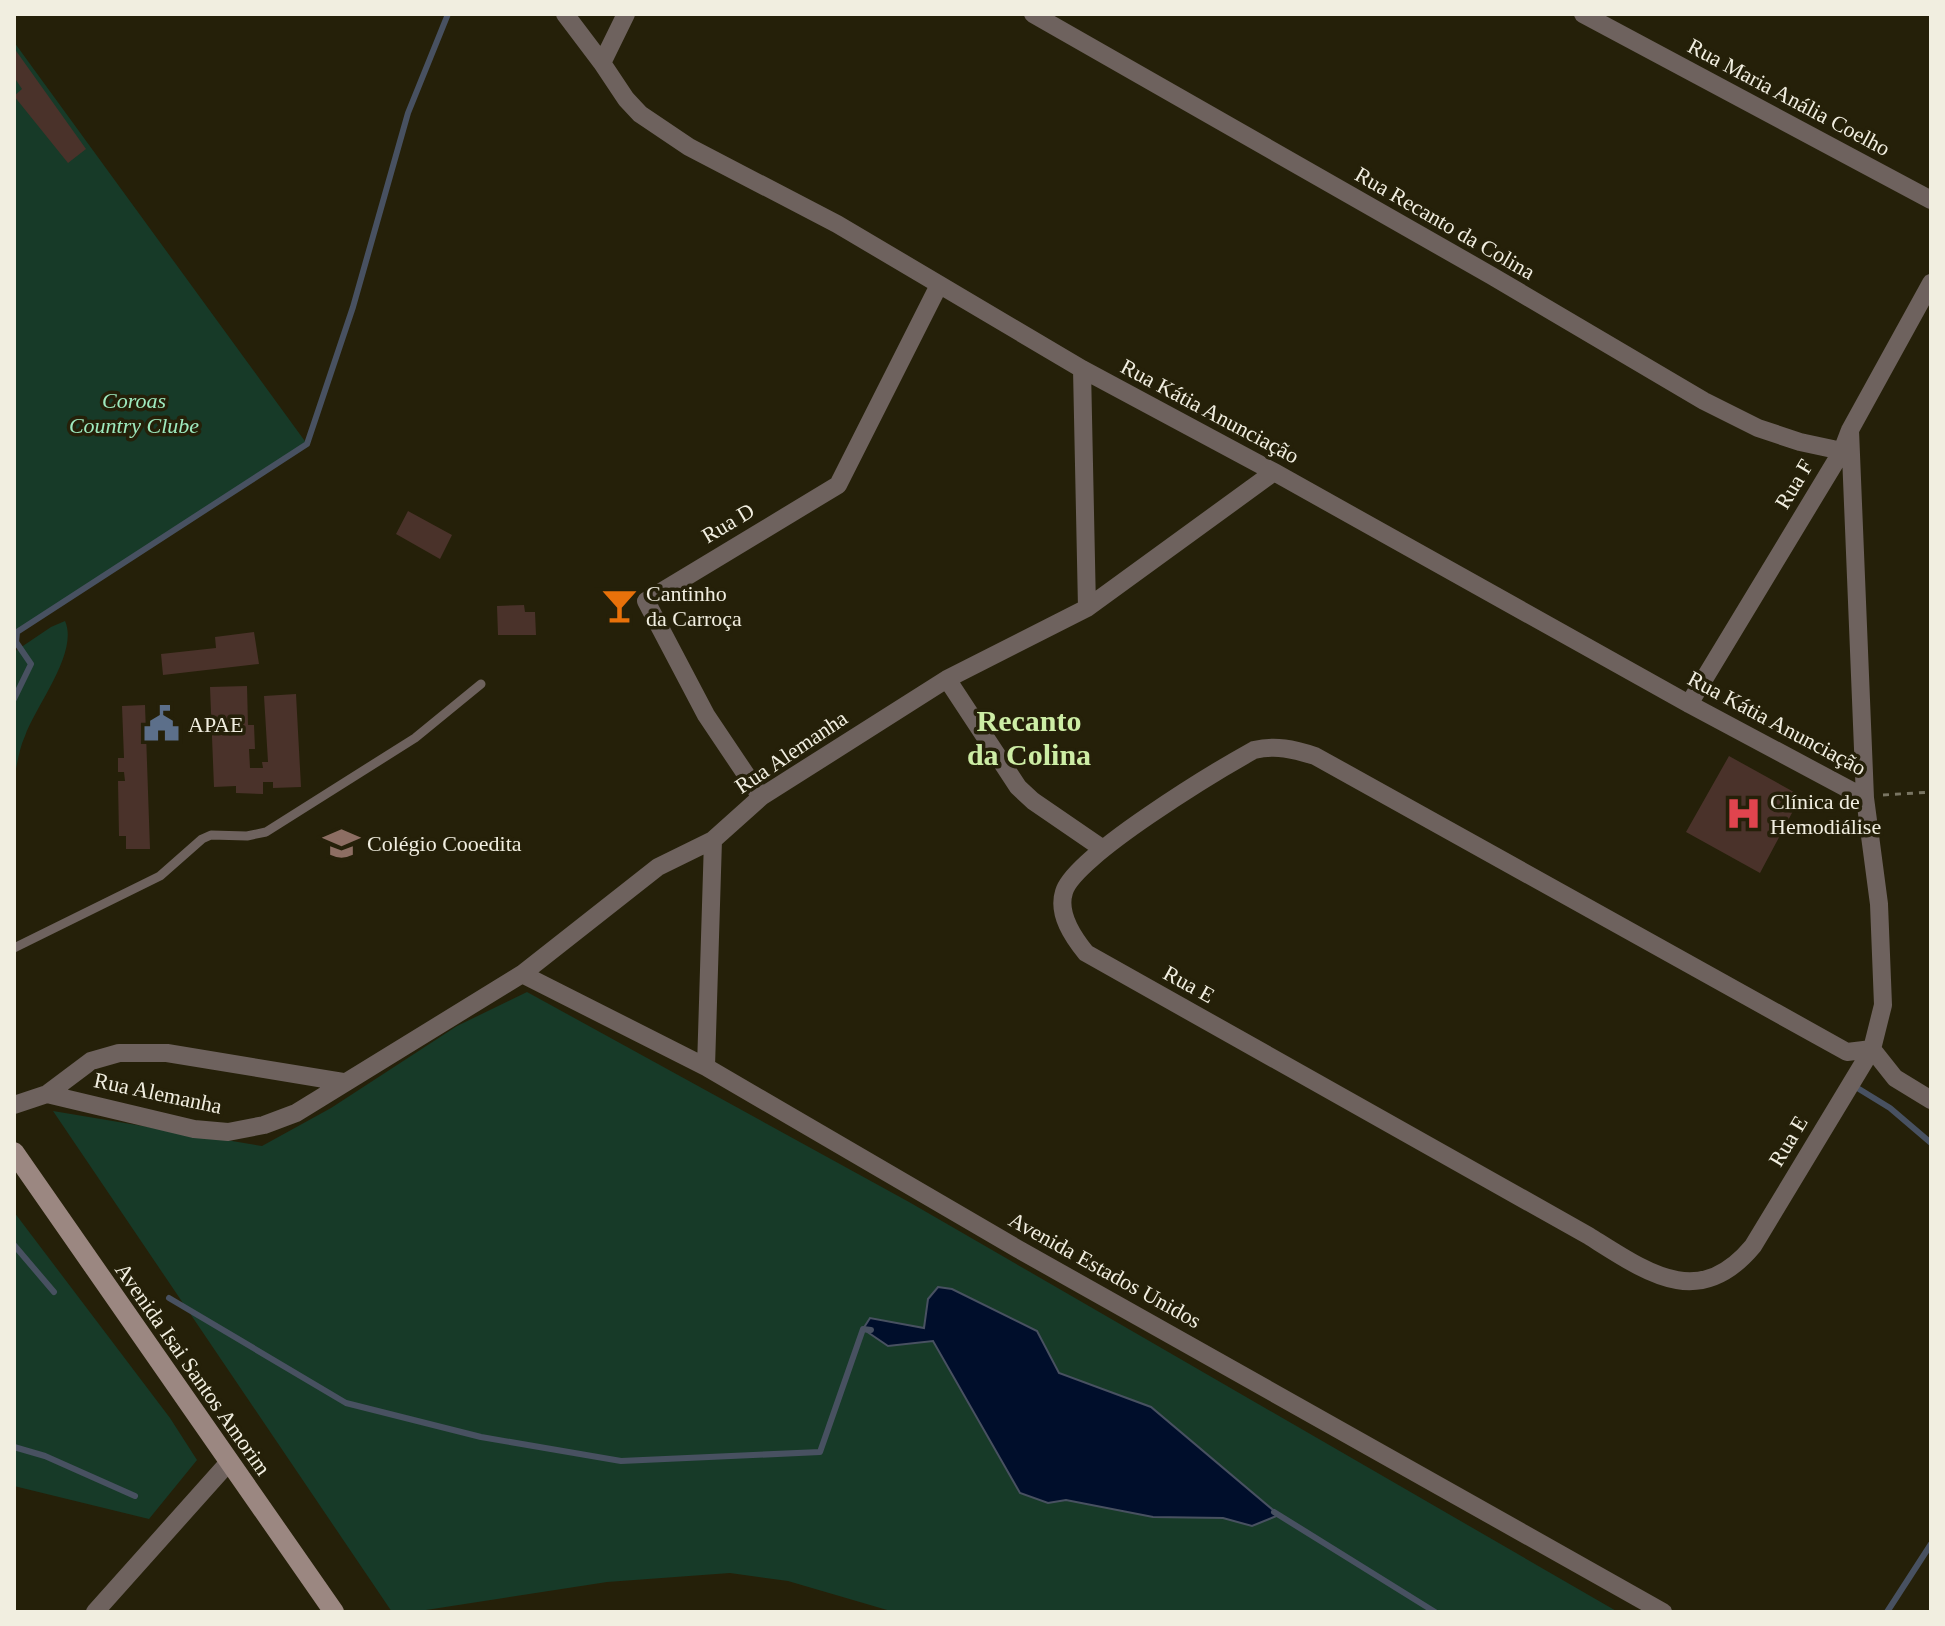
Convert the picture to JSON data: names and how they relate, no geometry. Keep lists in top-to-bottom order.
{
  "streets": {
    "main road": ["Avenida Isai Santos Amorim"],
    "street": [
      "Rua Maria Anália Coelho",
      "Rua Recanto da Colina",
      "Rua Kátia Anunciação",
      "Rua F",
      "Rua D",
      "Rua Alemanha",
      "Rua E",
      "Avenida Estados Unidos"
    ]
  },
  "crossings": [
    ["Rua Recanto da Colina", "Rua F"],
    ["Rua Kátia Anunciação", "Rua F"],
    ["Rua Kátia Anunciação", "Rua D"],
    ["Rua Kátia Anunciação", "Rua Alemanha"],
    ["Rua D", "Rua Alemanha"],
    ["Rua Alemanha", "Avenida Estados Unidos"]
  ],
  "districts": ["Recanto da Colina"],
  "parks": ["Coroas Country Clube"],
  "places": {
    "bar": ["Cantinho da Carroça"],
    "public building": ["APAE"],
    "hospital": ["Clínica de Hemodiálise"],
    "school or university": ["Colégio Cooedita"]
  }
}
